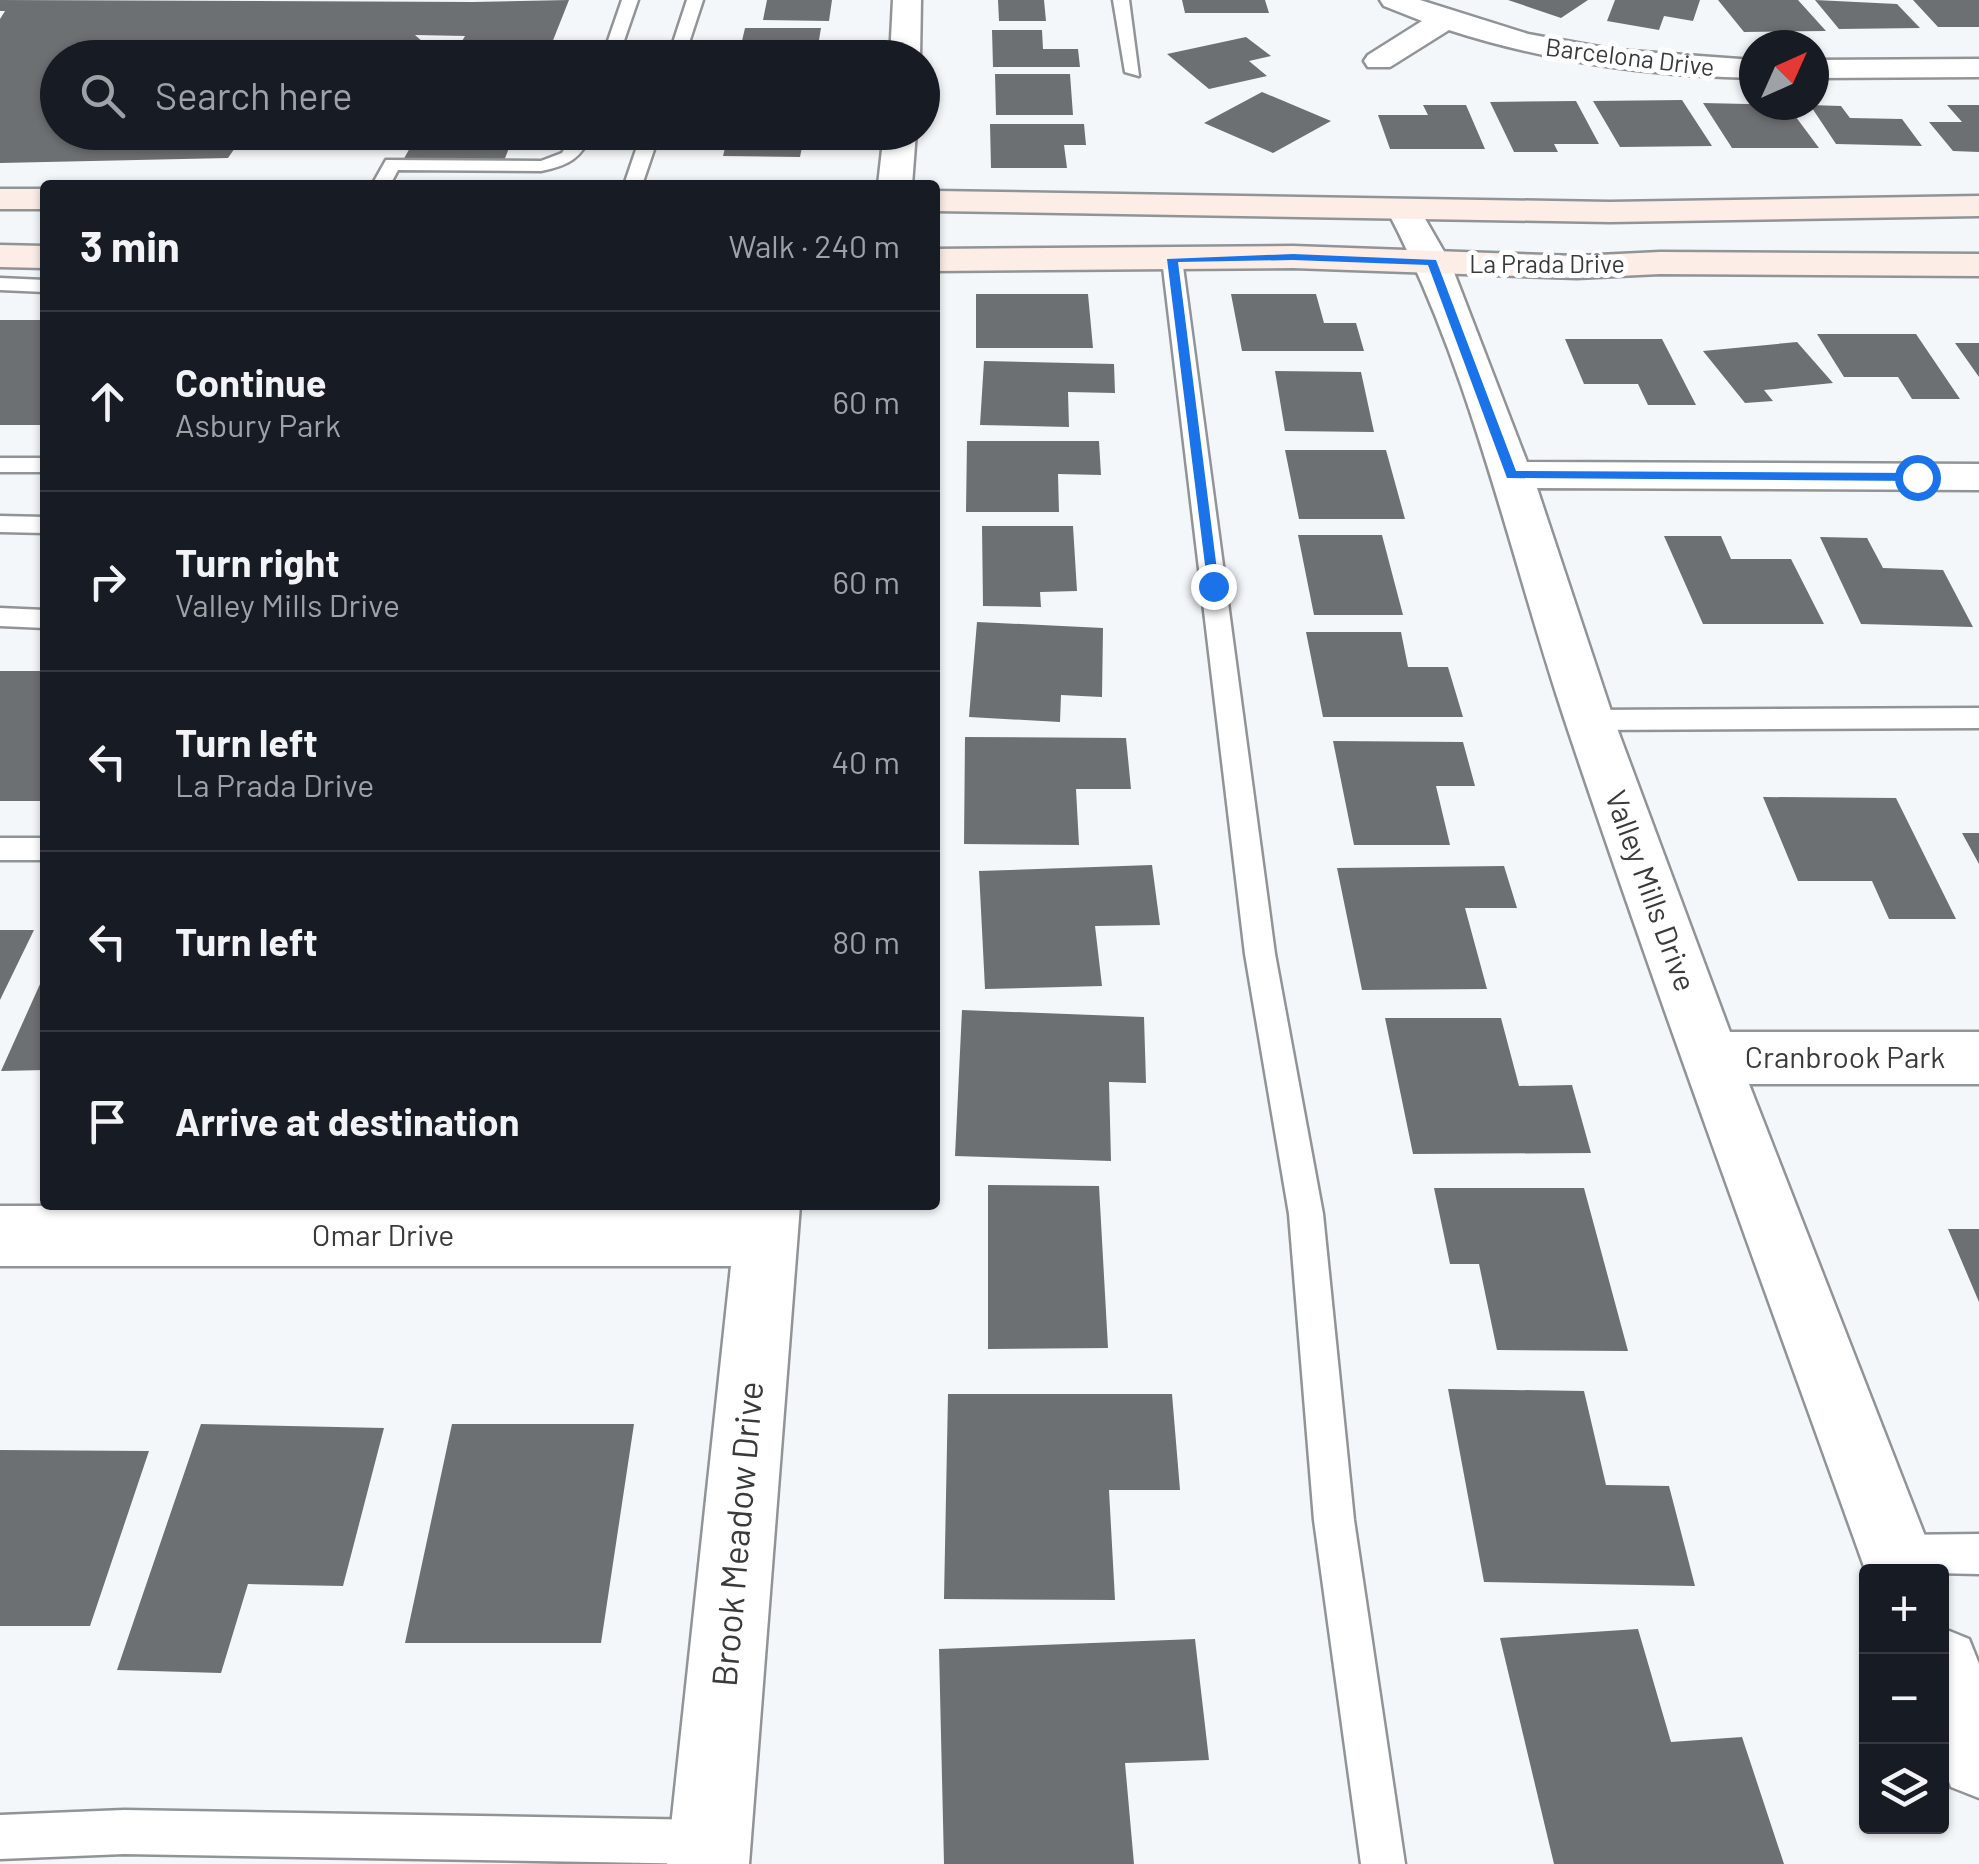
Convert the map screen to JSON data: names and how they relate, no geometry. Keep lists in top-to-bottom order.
{
  "streets": {
    "main road": ["La Prada Drive"],
    "street": [
      "Barcelona Drive",
      "Valley Mills Drive",
      "Cranbrook Park",
      "Omar Drive",
      "Brook Meadow Drive"
    ]
  },
  "crossings": [
    ["La Prada Drive", "Valley Mills Drive"],
    ["Valley Mills Drive", "Cranbrook Park"],
    ["Omar Drive", "Brook Meadow Drive"]
  ],
  "north": "top right",
  "page": {
    "search": "Search here",
    "heading": ["3 min", "Walk · 240 m"],
    "list": [
      ["Continue", "Asbury Park", "60 m"],
      ["Turn right", "Valley Mills Drive", "60 m"],
      ["Turn left", "La Prada Drive", "40 m"],
      ["Turn left", "80 m"],
      "Arrive at destination"
    ],
    "map_buttons": ["+", "−"]
  }
}
